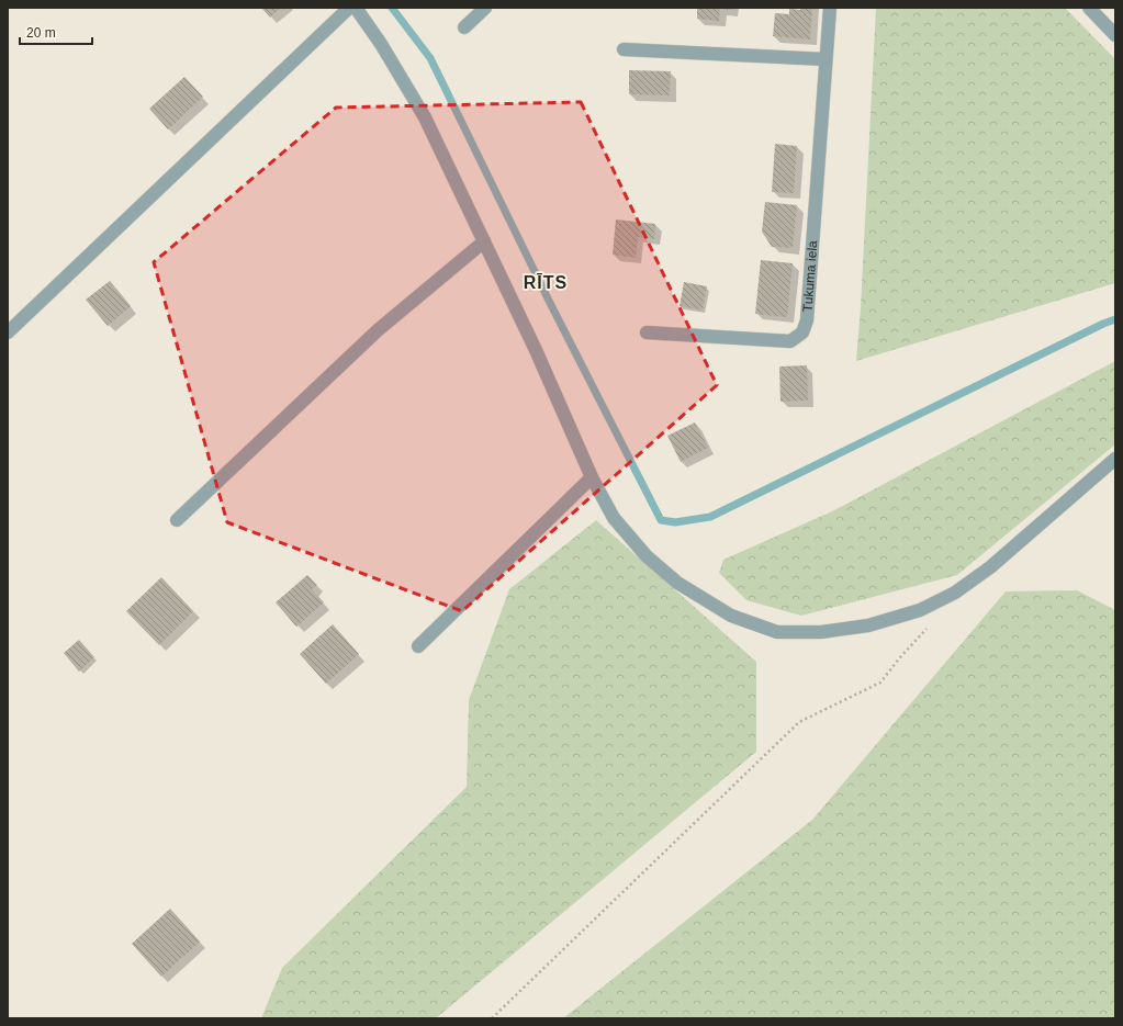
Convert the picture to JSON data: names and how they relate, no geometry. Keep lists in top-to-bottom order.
{
  "streets": {
    "street": ["Tukuma iela"]
  },
  "districts": ["RĪTS"],
  "scale_bar": "20 m"
}
